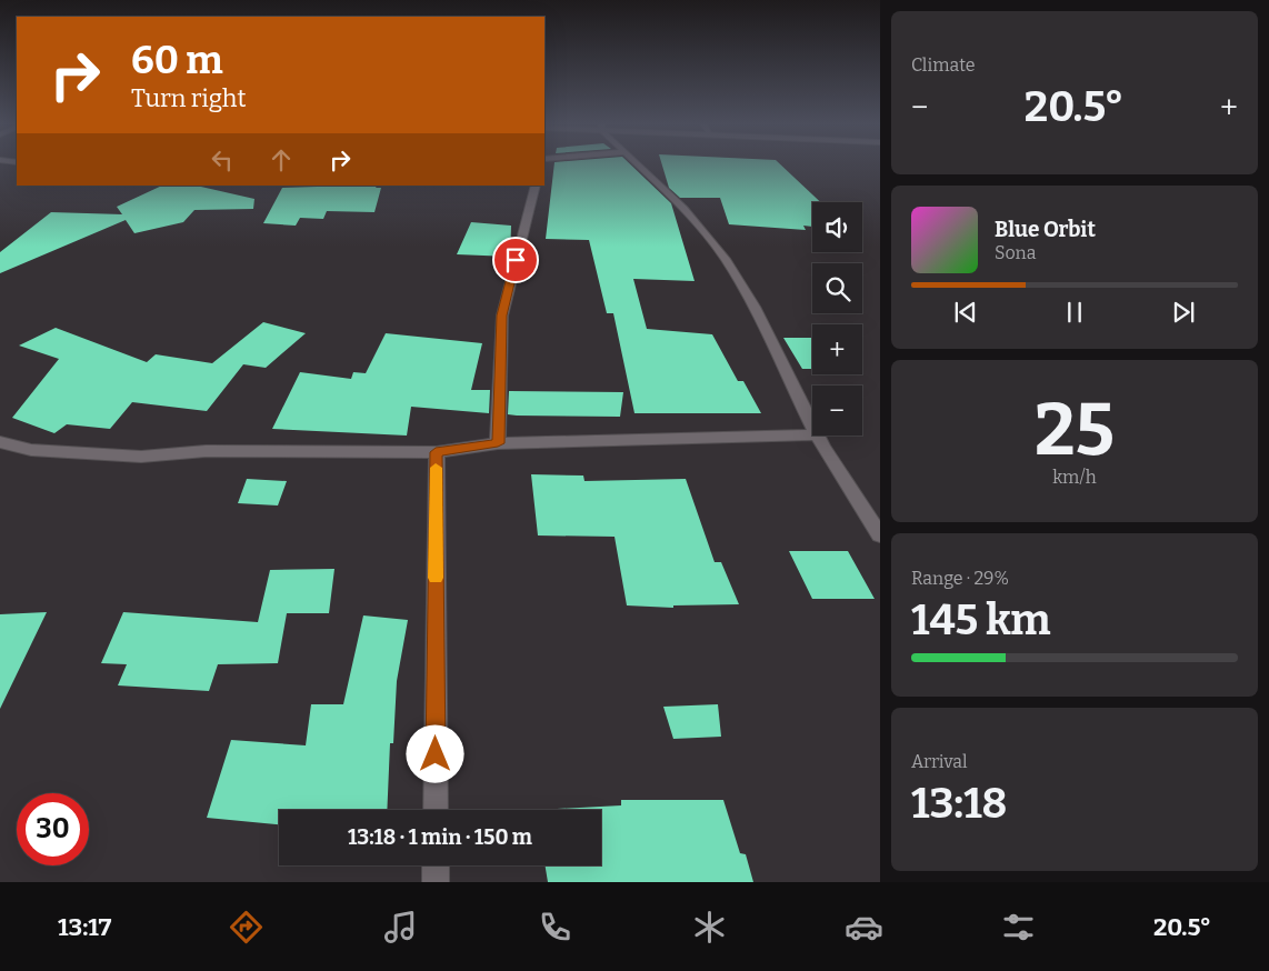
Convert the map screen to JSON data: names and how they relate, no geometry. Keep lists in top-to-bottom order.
{
  "page": {
    "tile": [
      "Climate",
      ["25", "km/h"],
      ["Range · 29%", "145 km"],
      ["Arrival", "13:18"]
    ],
    "turn": ["60 m", "Turn right"],
    "heat": ["−", "20.5°", "+"],
    "map_buttons": ["+", "−"],
    "song": ["Blue Orbit", "Sona"],
    "limit": "30",
    "trip": "13:18 · 1 min · 150 m",
    "tabs": ["13:17", "20.5°"]
  }
}
